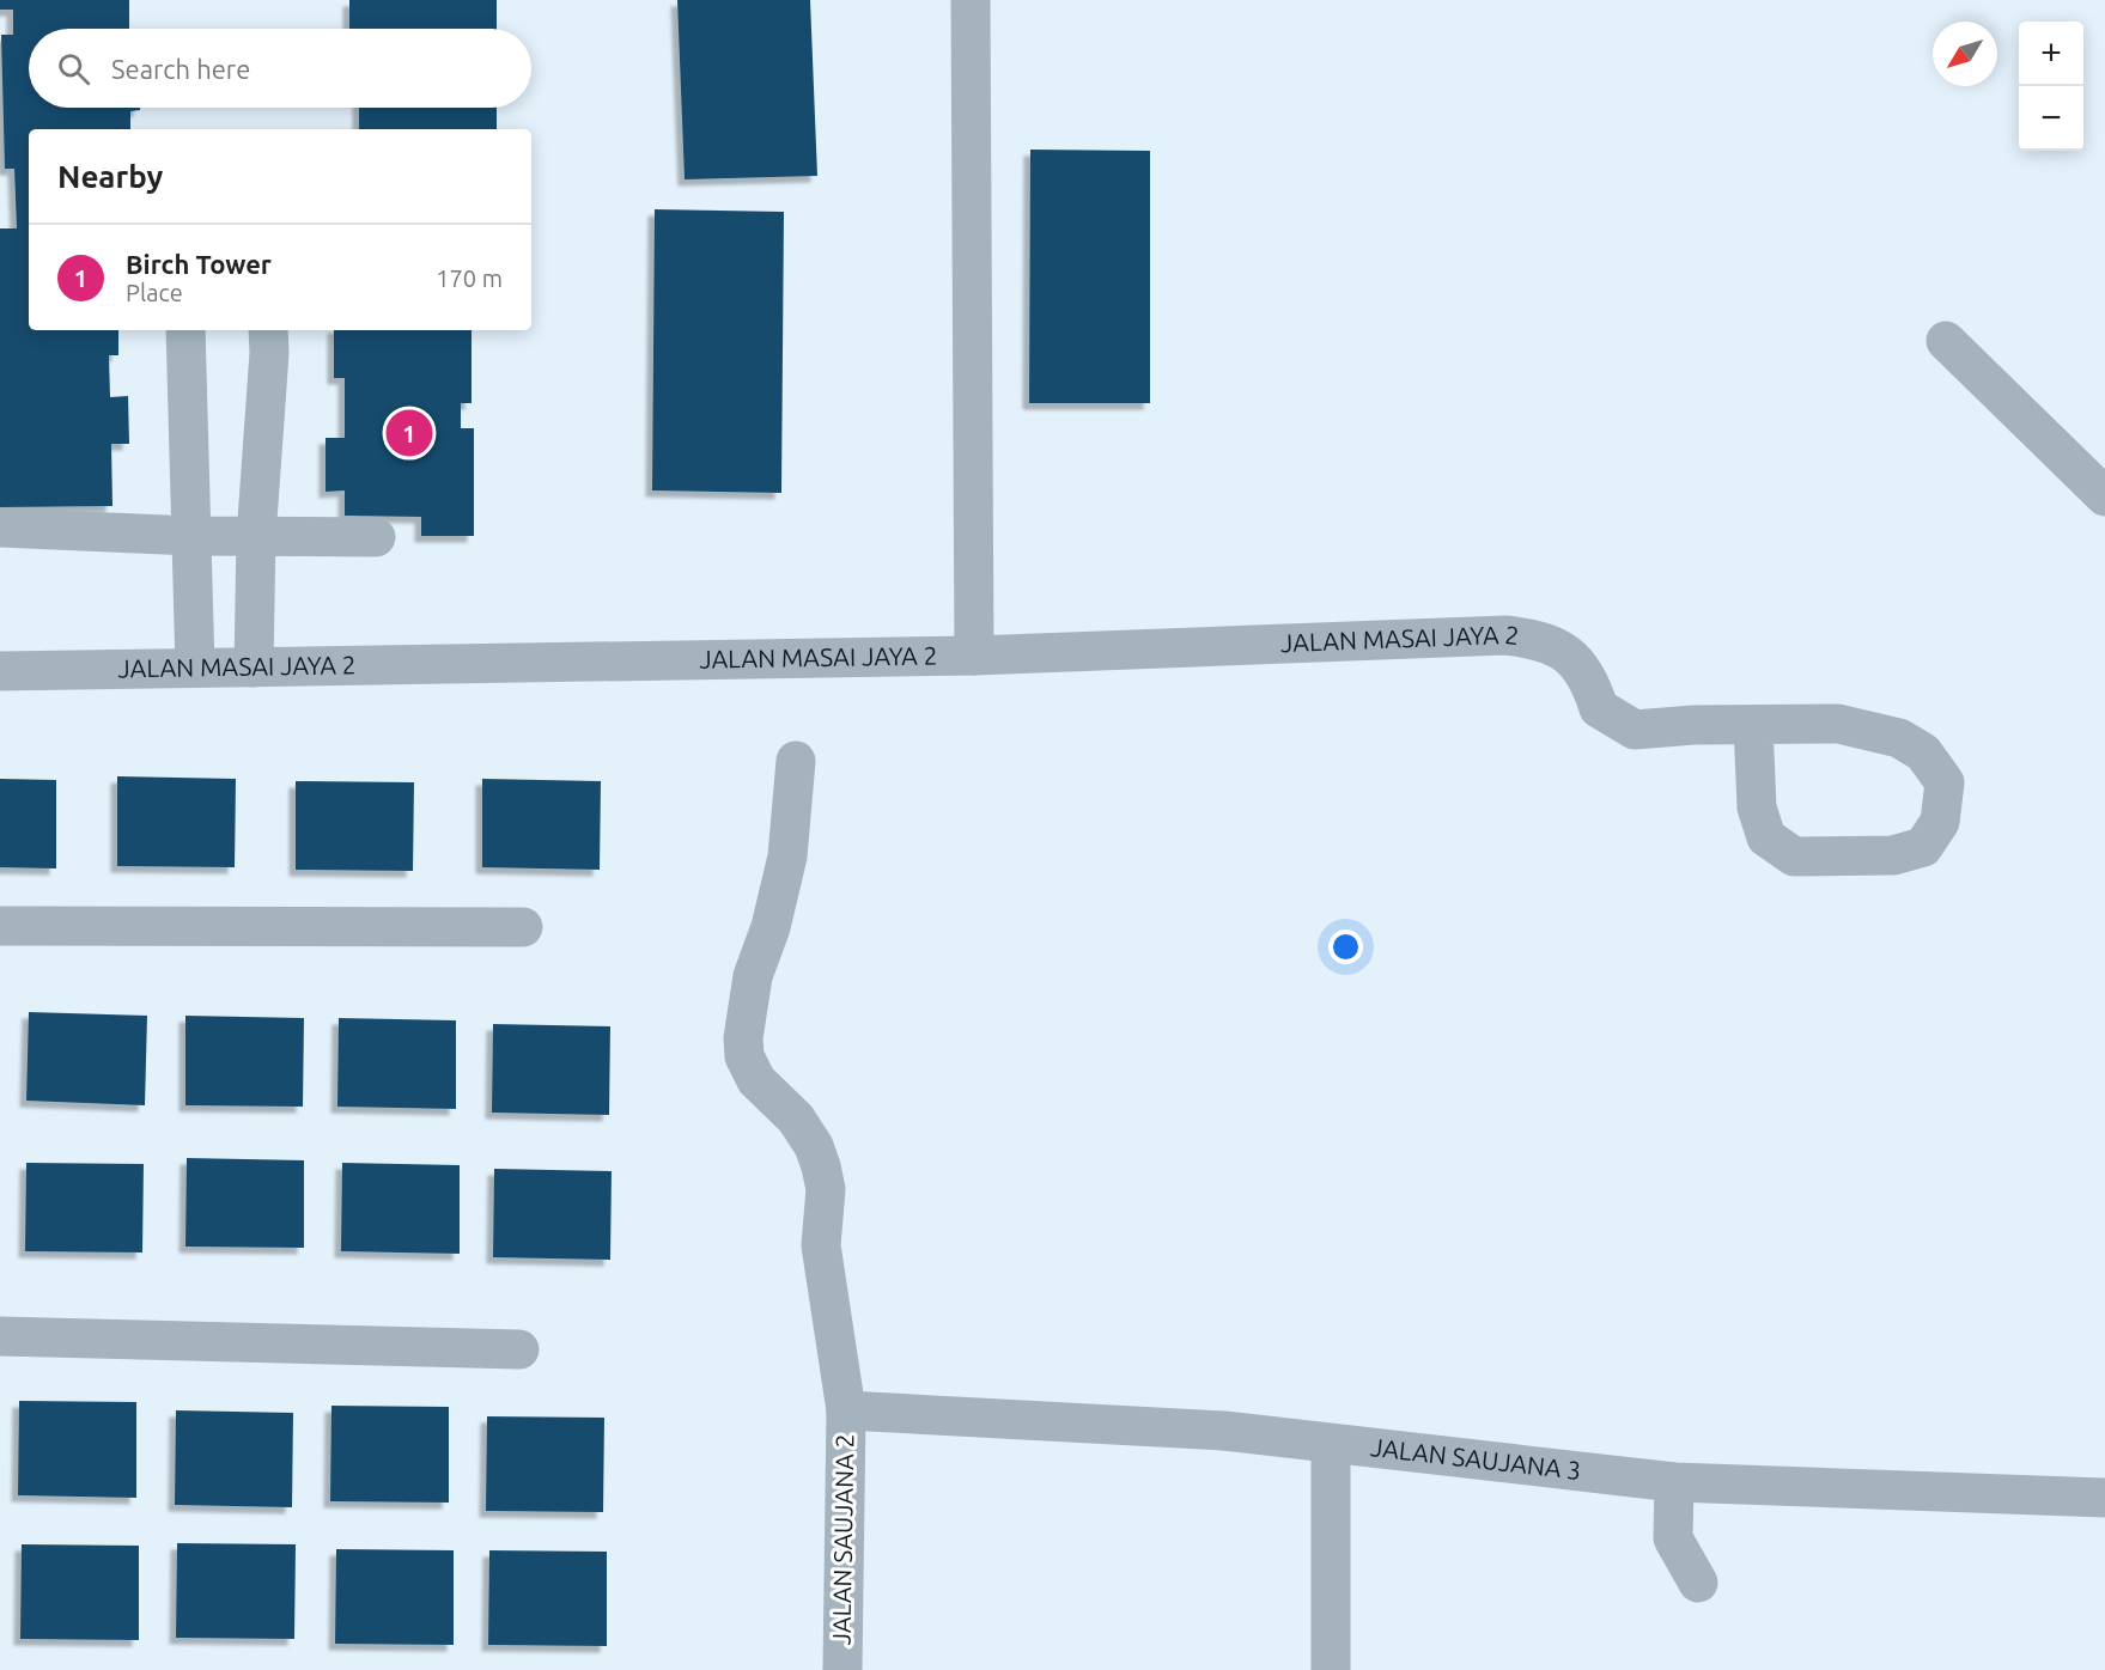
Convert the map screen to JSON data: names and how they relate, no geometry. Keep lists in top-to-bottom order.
{
  "streets": {
    "street": ["JALAN MASAI JAYA 2", "JALAN SAUJANA 3", "JALAN SAUJANA 2"]
  },
  "crossings": [
    ["JALAN SAUJANA 3", "JALAN SAUJANA 2"]
  ],
  "north": "bottom left",
  "page": {
    "map_buttons": ["+", "−"],
    "search": "Search here",
    "heading": "Nearby",
    "list": [
      {
        "mark": "1",
        "name": "Birch Tower",
        "note": "Place",
        "value": "170 m"
      }
    ],
    "pins": "1"
  }
}
